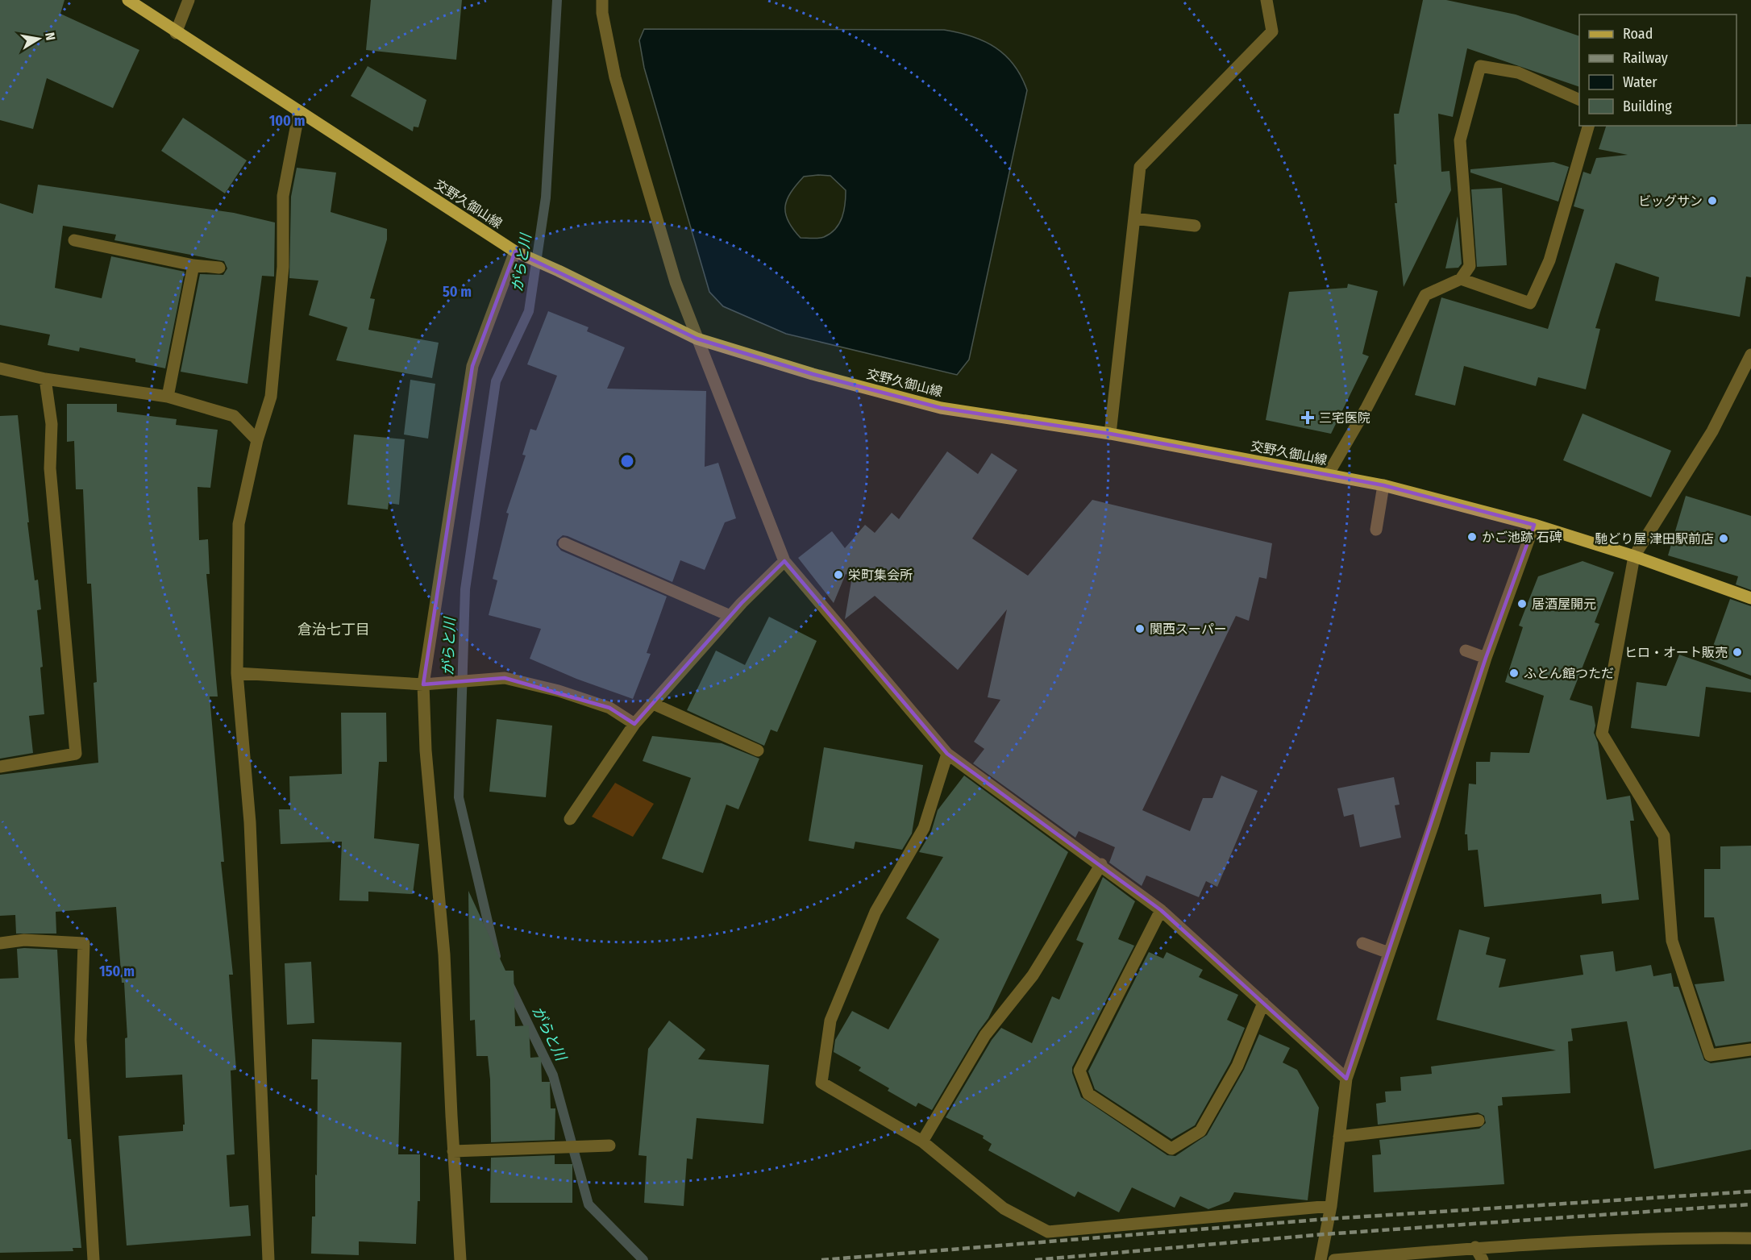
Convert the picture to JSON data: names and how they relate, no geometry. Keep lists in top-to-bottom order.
{
  "streets": {
    "main road": ["交野久御山線"]
  },
  "districts": ["倉治七丁目"],
  "water": ["がらと川"],
  "places": {
    "other": [
      "ビッグサン",
      "かご池跡 石碑",
      "馳どり屋 津田駅前店",
      "栄町集会所",
      "居酒屋開元",
      "関西スーパー",
      "ヒロ・オート販売",
      "ふとん館つただ"
    ],
    "health": ["三宅医院"]
  },
  "legend": [
    "Road",
    "Railway",
    "Water",
    "Building"
  ],
  "north": "right",
  "rings": ["100 m", "50 m", "150 m"]
}
